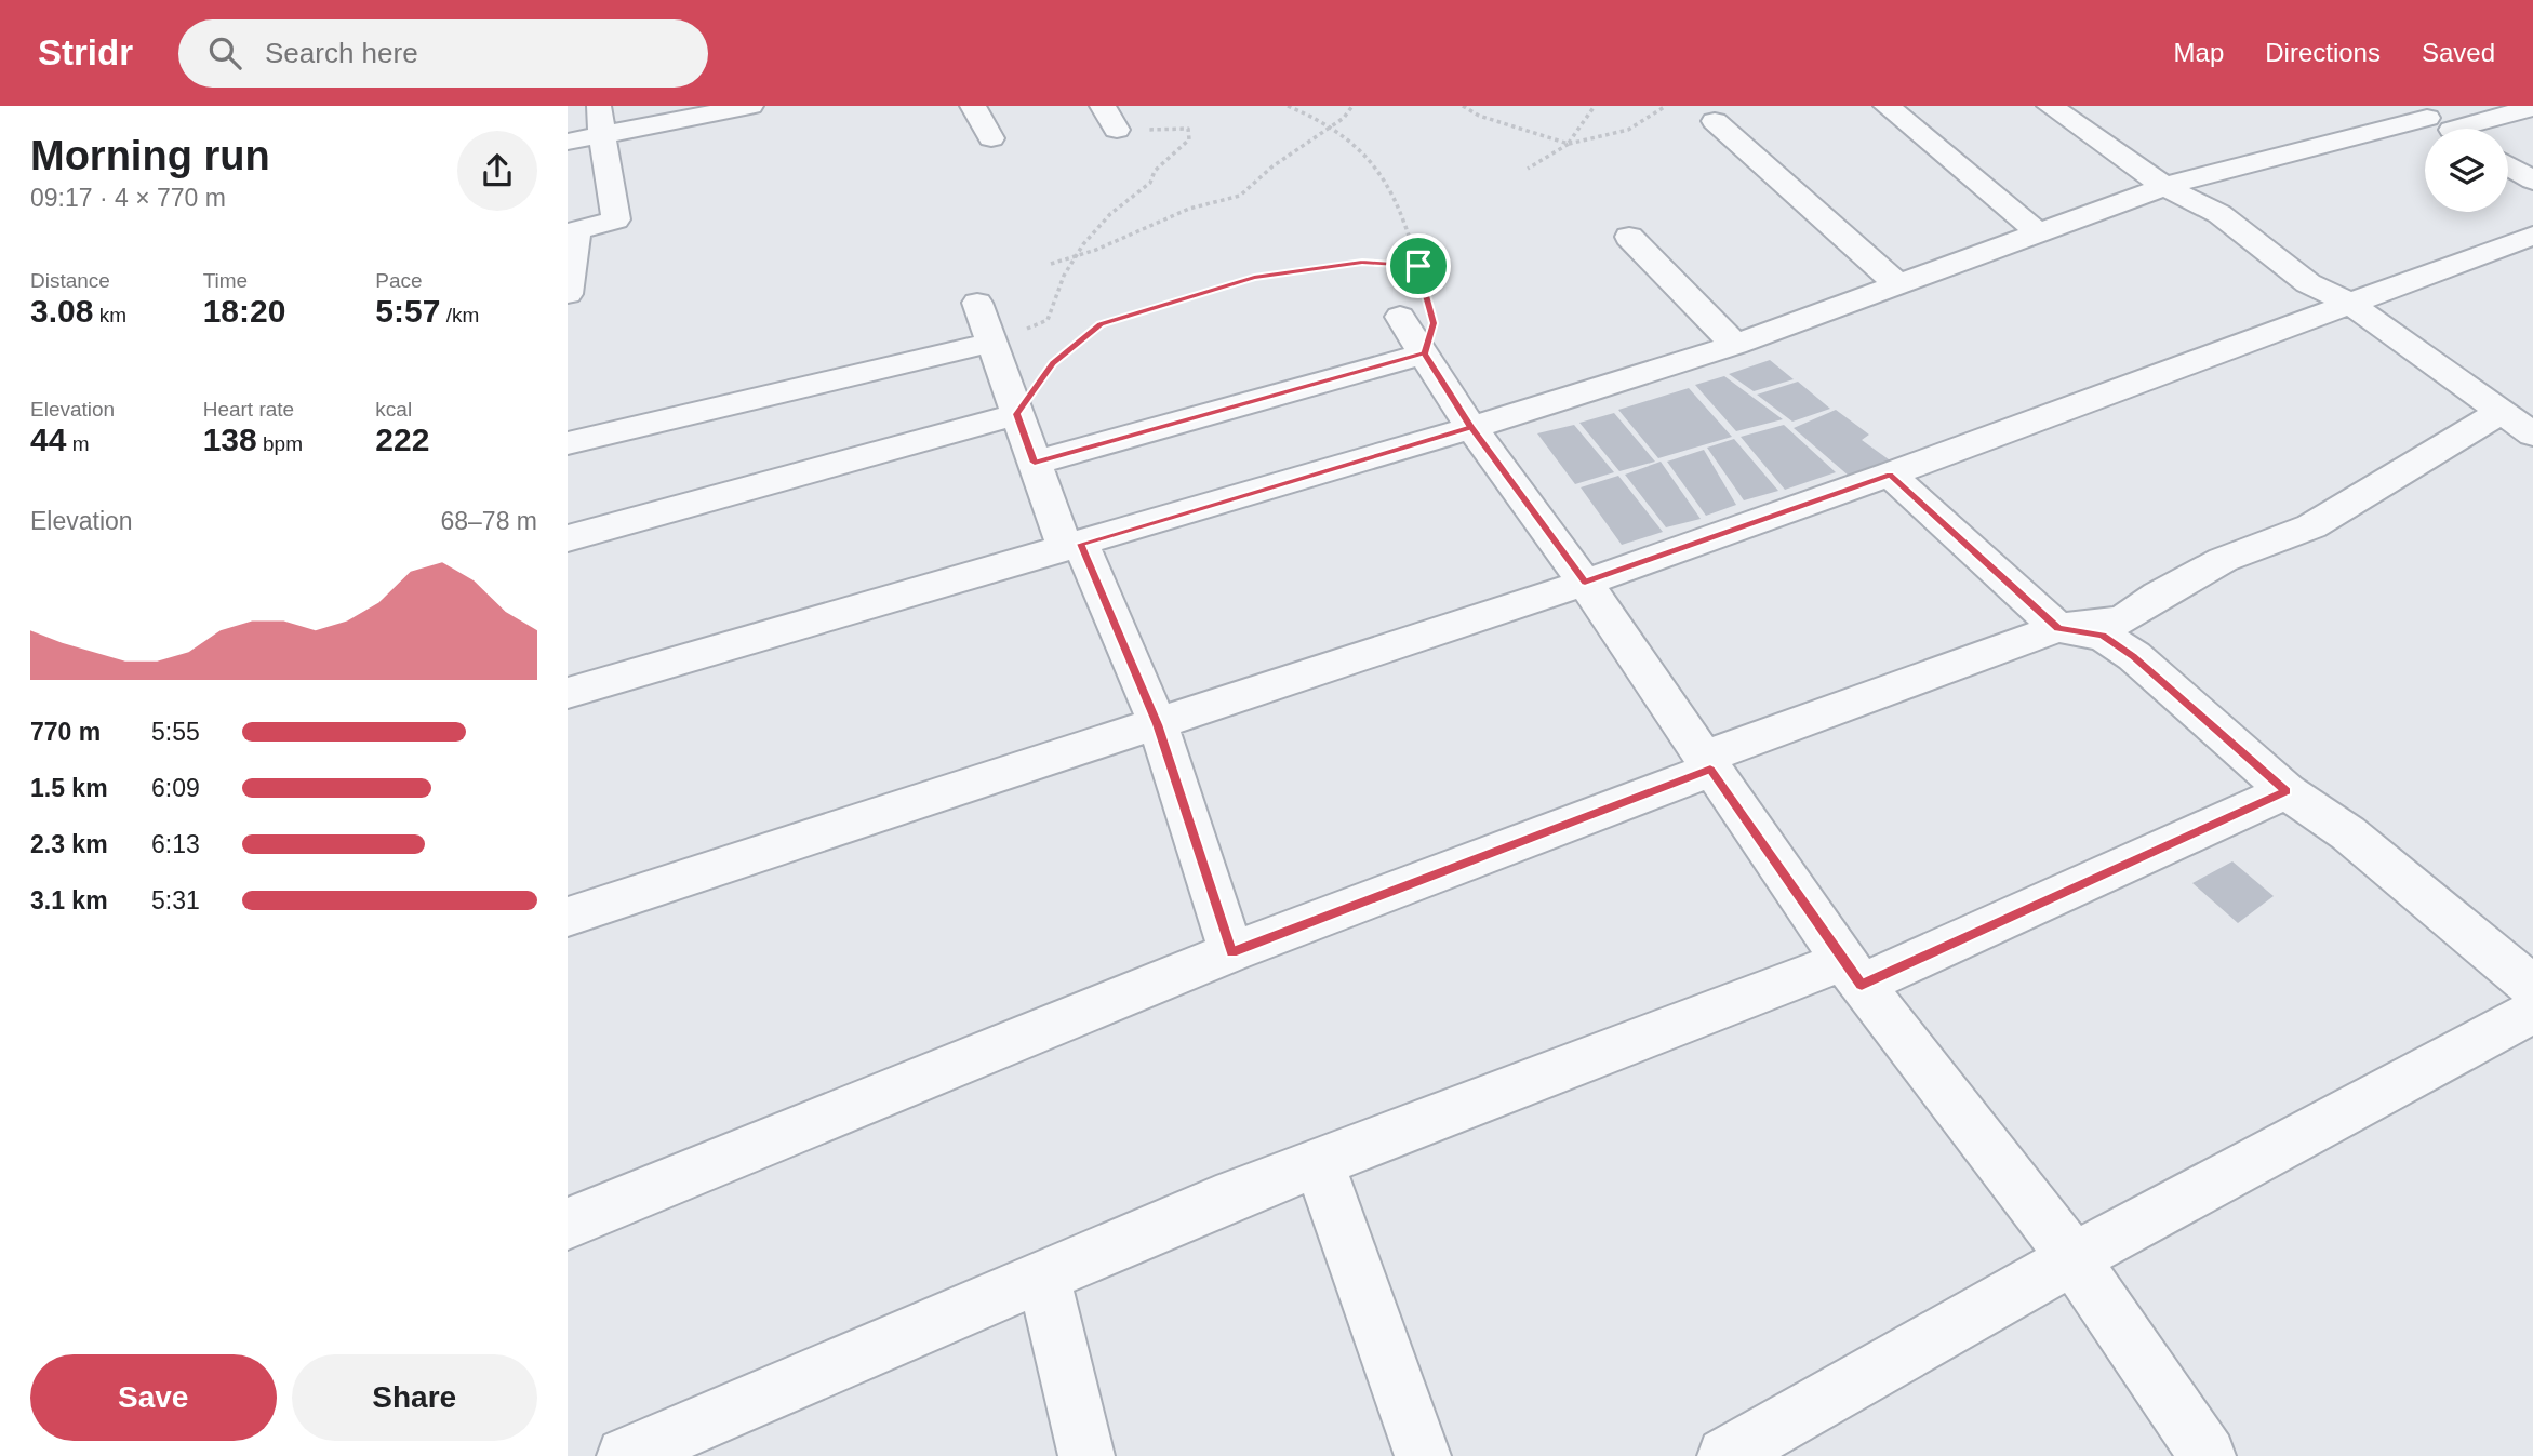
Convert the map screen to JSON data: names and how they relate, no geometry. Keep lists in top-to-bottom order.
{
  "page": {
    "header": "Stridr",
    "search": "Search here",
    "nav": ["Map", "Directions", "Saved"],
    "heading": ["Morning run", "09:17 · 4 × 770 m"],
    "stats": [
      ["Distance", "3.08 km"],
      ["Time", "18:20"],
      ["Pace", "5:57 /km"],
      ["Elevation", "44 m"],
      ["Heart rate", "138 bpm"],
      ["kcal", "222"]
    ],
    "chart": ["Elevation", "68–78 m"],
    "list": [
      {
        "name": "770 m",
        "note": "5:55"
      },
      {
        "name": "1.5 km",
        "note": "6:09"
      },
      {
        "name": "2.3 km",
        "note": "6:13"
      },
      {
        "name": "3.1 km",
        "note": "5:31"
      }
    ],
    "buttons": ["Save", "Share"]
  }
}
